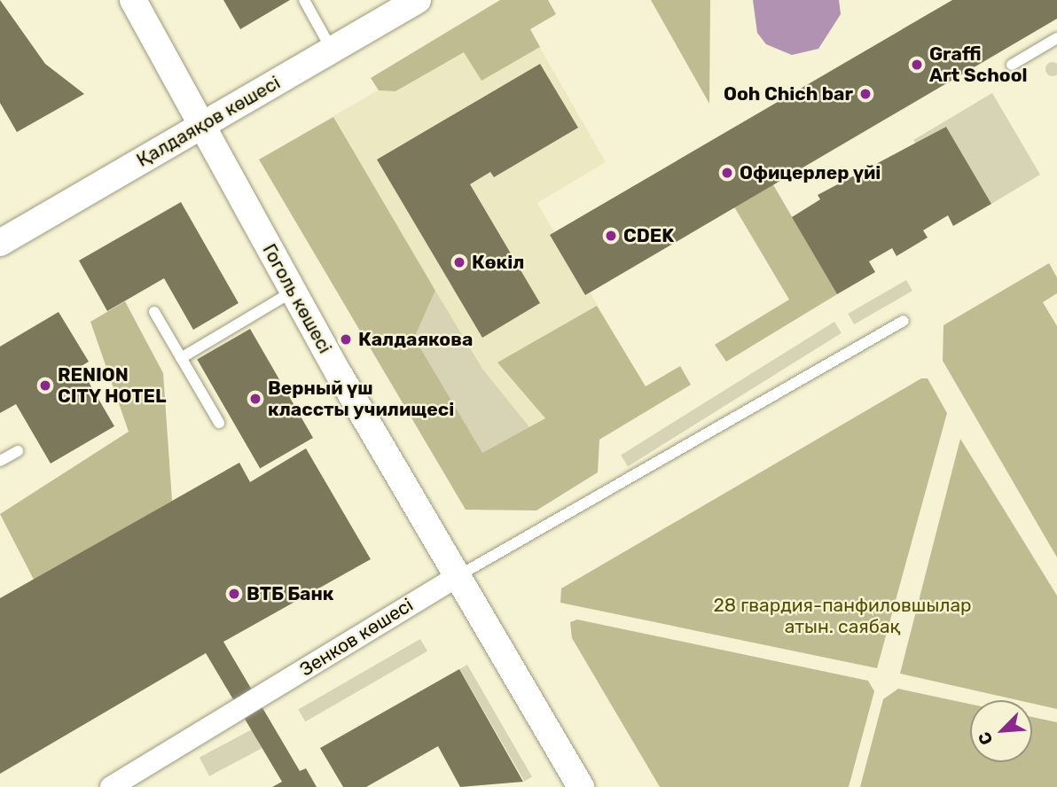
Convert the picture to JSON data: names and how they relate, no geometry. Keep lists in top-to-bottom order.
{
  "streets": {
    "street": ["Қалдаяқов көшесі", "Гоголь көшесі", "Зенков көшесі"]
  },
  "crossings": [
    ["Қалдаяқов көшесі", "Гоголь көшесі"],
    ["Гоголь көшесі", "Зенков көшесі"]
  ],
  "parks": ["28 гвардия-панфиловшылар атын. саябақ"],
  "places": [
    "Graffi Art School",
    "Ooh Chich bar",
    "Офицерлер үйі",
    "CDEK",
    "Көкіл",
    "Калдаякова",
    "RENION CITY HOTEL",
    "Верный үш классты училищесі",
    "ВТБ Банк"
  ],
  "north": "bottom left"
}
